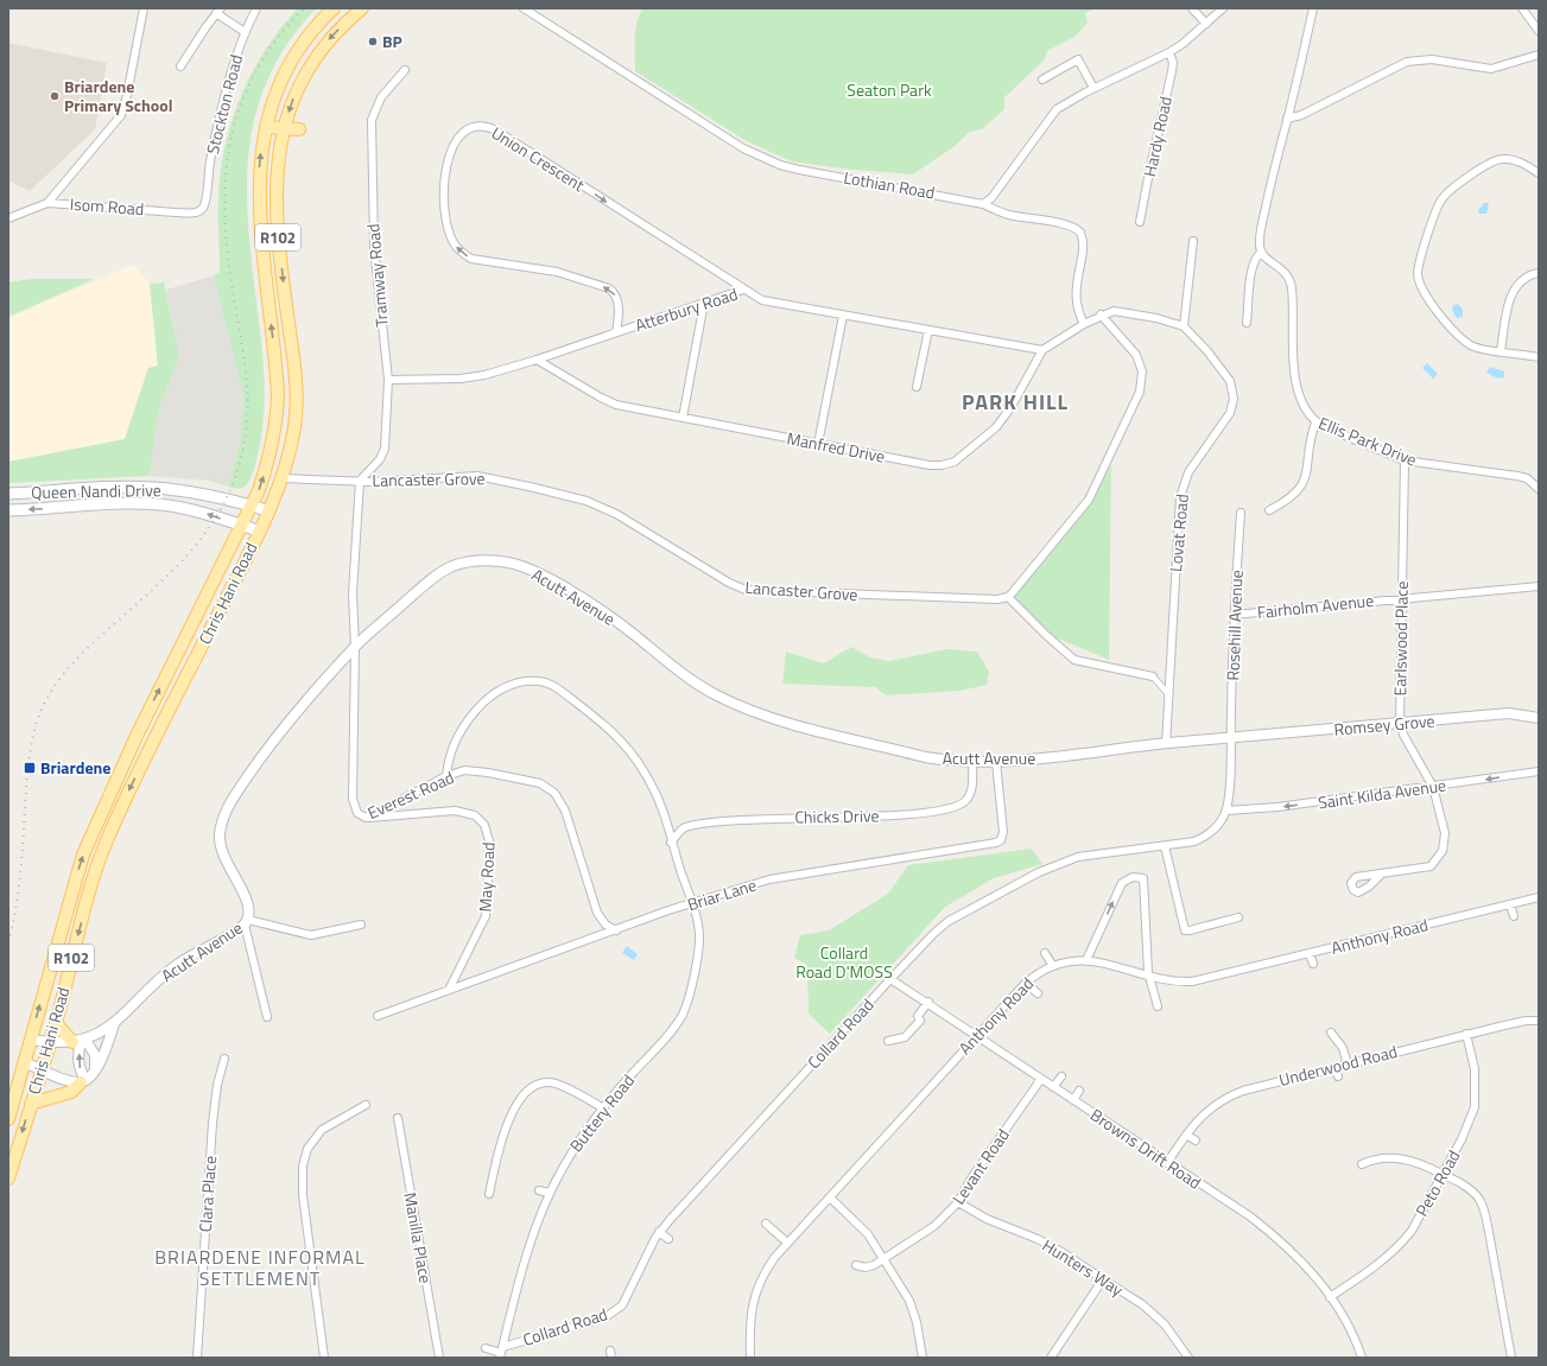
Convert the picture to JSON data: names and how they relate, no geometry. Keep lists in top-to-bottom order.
{
  "streets": {
    "main road": ["R102", "Queen Nandi Drive", "Chris Hani Road"],
    "street": [
      "Stockton Road",
      "Hardy Road",
      "Union Crescent",
      "Lothian Road",
      "Isom Road",
      "Tramway Road",
      "Atterbury Road",
      "Ellis Park Drive",
      "Manfred Drive",
      "Lancaster Grove",
      "Lovat Road",
      "Acutt Avenue",
      "Fairholm Avenue",
      "Rosehill Avenue",
      "Earlswood Place",
      "Romsey Grove",
      "Saint Kilda Avenue",
      "Everest Road",
      "Chicks Drive",
      "May Road",
      "Briar Lane",
      "Anthony Road",
      "Collard Road",
      "Underwood Road",
      "Buttery Road",
      "Browns Drift Road",
      "Levant Road",
      "Peto Road",
      "Clara Place",
      "Manilla Place",
      "Hunters Way"
    ]
  },
  "crossings": [
    ["Stockton Road", "Isom Road"],
    ["Union Crescent", "Atterbury Road"],
    ["Tramway Road", "Atterbury Road"],
    ["Tramway Road", "Lancaster Grove"],
    ["Tramway Road", "Everest Road"],
    ["Atterbury Road", "Manfred Drive"],
    ["Ellis Park Drive", "Earlswood Place"],
    ["Lancaster Grove", "Chris Hani Road"],
    ["Lancaster Grove", "Everest Road"],
    ["Queen Nandi Drive", "Chris Hani Road"],
    ["Lovat Road", "Acutt Avenue"],
    ["Chris Hani Road", "Acutt Avenue"],
    ["Acutt Avenue", "Rosehill Avenue"],
    ["Acutt Avenue", "Romsey Grove"],
    ["Acutt Avenue", "Everest Road"],
    ["Acutt Avenue", "Chicks Drive"],
    ["Acutt Avenue", "Briar Lane"],
    ["Acutt Avenue", "Collard Road"],
    ["Fairholm Avenue", "Rosehill Avenue"],
    ["Fairholm Avenue", "Earlswood Place"],
    ["Rosehill Avenue", "Romsey Grove"],
    ["Rosehill Avenue", "Collard Road"],
    ["Earlswood Place", "Romsey Grove"],
    ["Earlswood Place", "Saint Kilda Avenue"],
    ["Romsey Grove", "Collard Road"],
    ["Saint Kilda Avenue", "Collard Road"],
    ["Everest Road", "May Road"],
    ["Everest Road", "Briar Lane"],
    ["Everest Road", "Buttery Road"],
    ["Chicks Drive", "Buttery Road"],
    ["May Road", "Briar Lane"],
    ["Briar Lane", "Buttery Road"],
    ["Anthony Road", "Browns Drift Road"],
    ["Collard Road", "Buttery Road"],
    ["Collard Road", "Browns Drift Road"],
    ["Underwood Road", "Browns Drift Road"],
    ["Underwood Road", "Peto Road"],
    ["Browns Drift Road", "Levant Road"],
    ["Browns Drift Road", "Peto Road"],
    ["Levant Road", "Hunters Way"]
  ],
  "one_way": ["Saint Kilda Avenue"],
  "districts": ["PARK HILL", "BRIARDENE INFORMAL SETTLEMENT"],
  "parks": ["Seaton Park", "Collard Road D'MOSS"],
  "places": {
    "other": ["BP", "Briardene Primary School"],
    "transit": ["Briardene"]
  }
}
